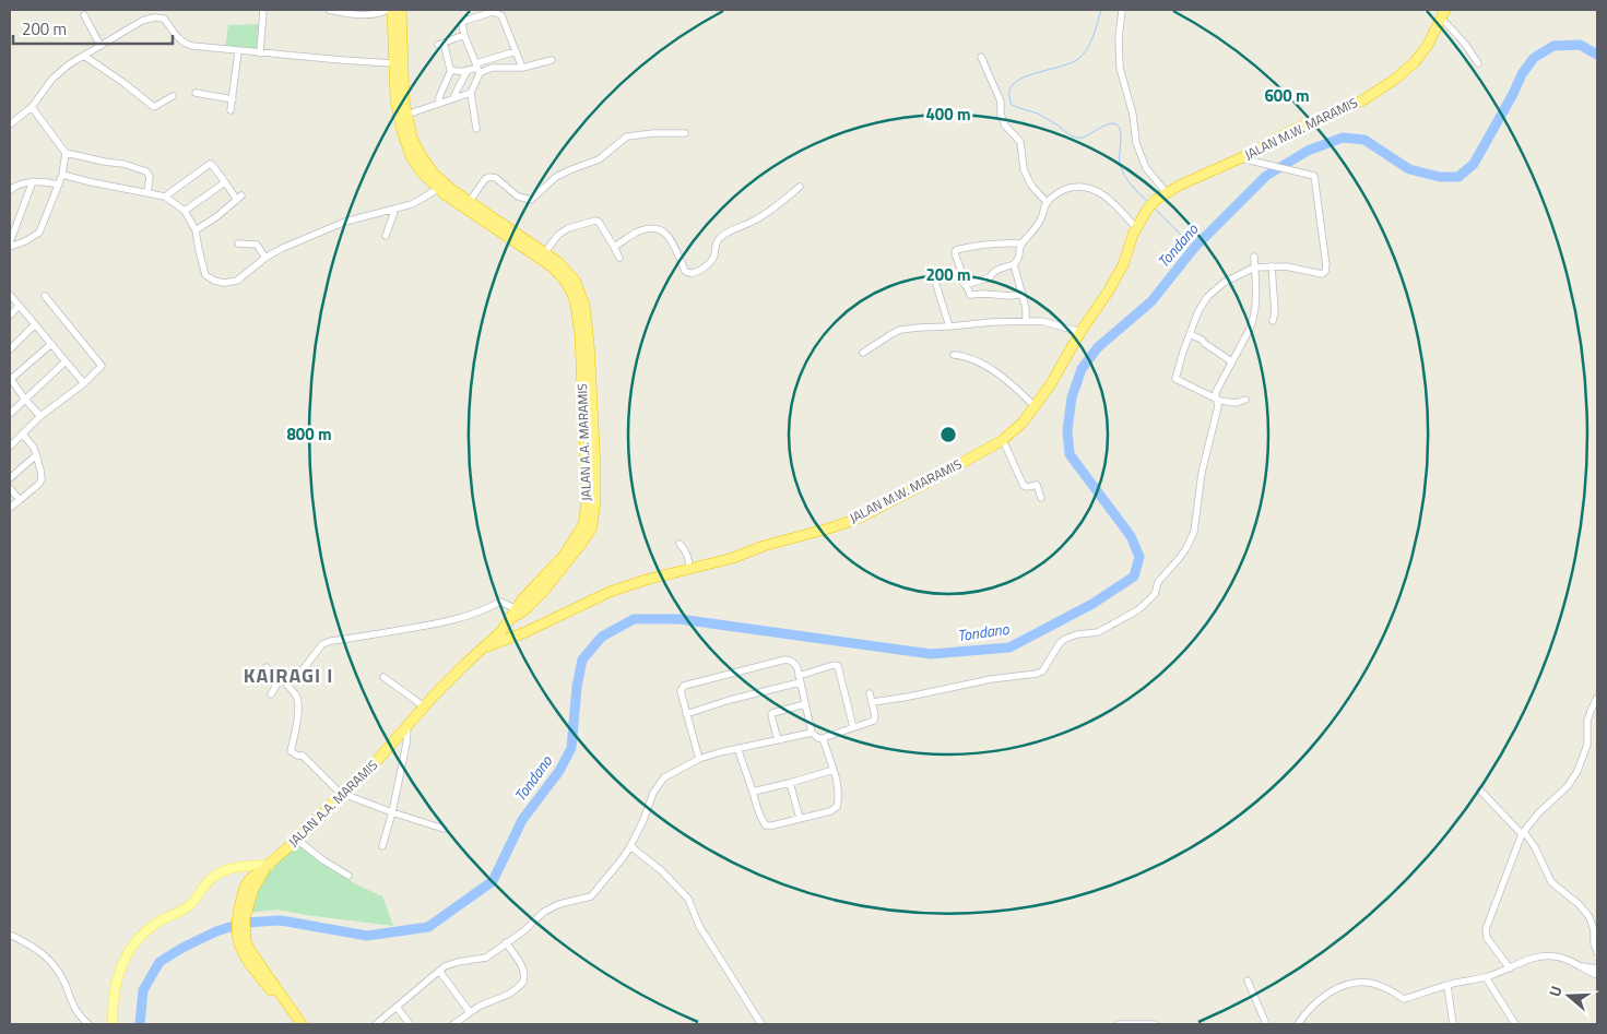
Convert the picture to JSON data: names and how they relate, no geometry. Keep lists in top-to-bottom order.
{
  "streets": {
    "highway": ["JALAN M.W. MARAMIS", "JALAN A.A. MARAMIS"]
  },
  "crossings": [
    ["JALAN M.W. MARAMIS", "JALAN A.A. MARAMIS"]
  ],
  "districts": ["KAIRAGI I"],
  "water": ["Tondano"],
  "scale_bar": "200 m",
  "north": "left",
  "rings": [
    "600 m",
    "400 m",
    "200 m",
    "800 m"
  ]
}
